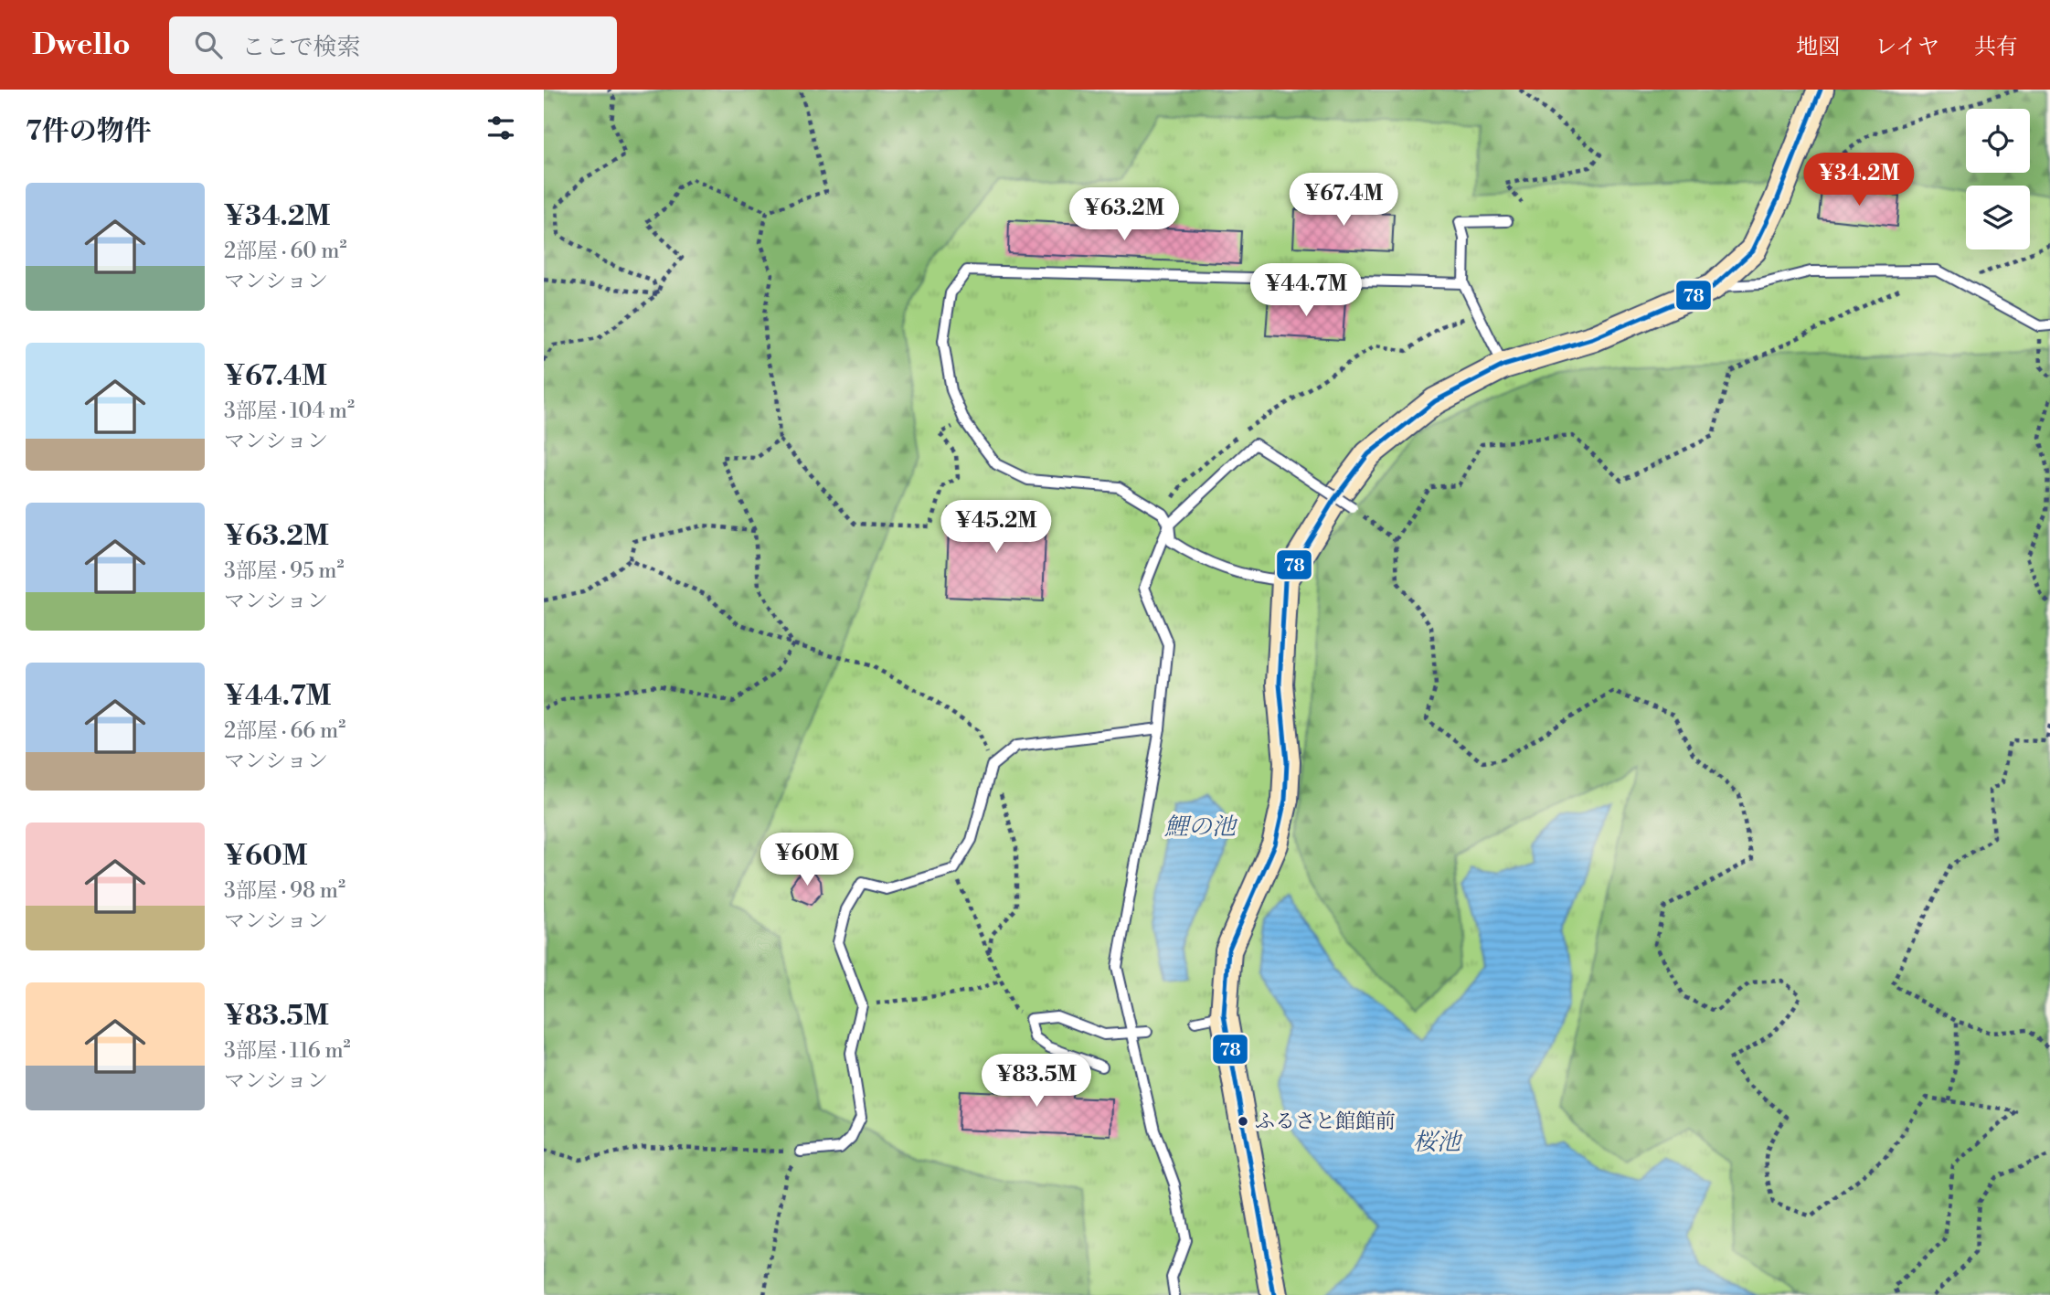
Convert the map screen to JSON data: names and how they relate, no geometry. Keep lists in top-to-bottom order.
{
  "water": ["鯉の池", "桜池"],
  "places": ["ふるさと館館前"],
  "lines": ["transit line 78"],
  "page": {
    "header": "Dwello",
    "search": "ここで検索",
    "nav": ["地図", "レイヤ", "共有"],
    "heading": "7件の物件",
    "price": [
      "¥34.2M",
      "¥67.4M",
      "¥63.2M",
      "¥44.7M",
      "¥45.2M",
      "¥60M",
      "¥83.5M"
    ],
    "list": [
      {
        "name": "¥34.2M",
        "note": "2部屋 · 60 m² · マンション"
      },
      {
        "name": "¥67.4M",
        "note": "3部屋 · 104 m² · マンション"
      },
      {
        "name": "¥63.2M",
        "note": "3部屋 · 95 m² · マンション"
      },
      {
        "name": "¥44.7M",
        "note": "2部屋 · 66 m² · マンション"
      },
      {
        "name": "¥60M",
        "note": "3部屋 · 98 m² · マンション"
      },
      {
        "name": "¥83.5M",
        "note": "3部屋 · 116 m² · マンション"
      }
    ]
  }
}
